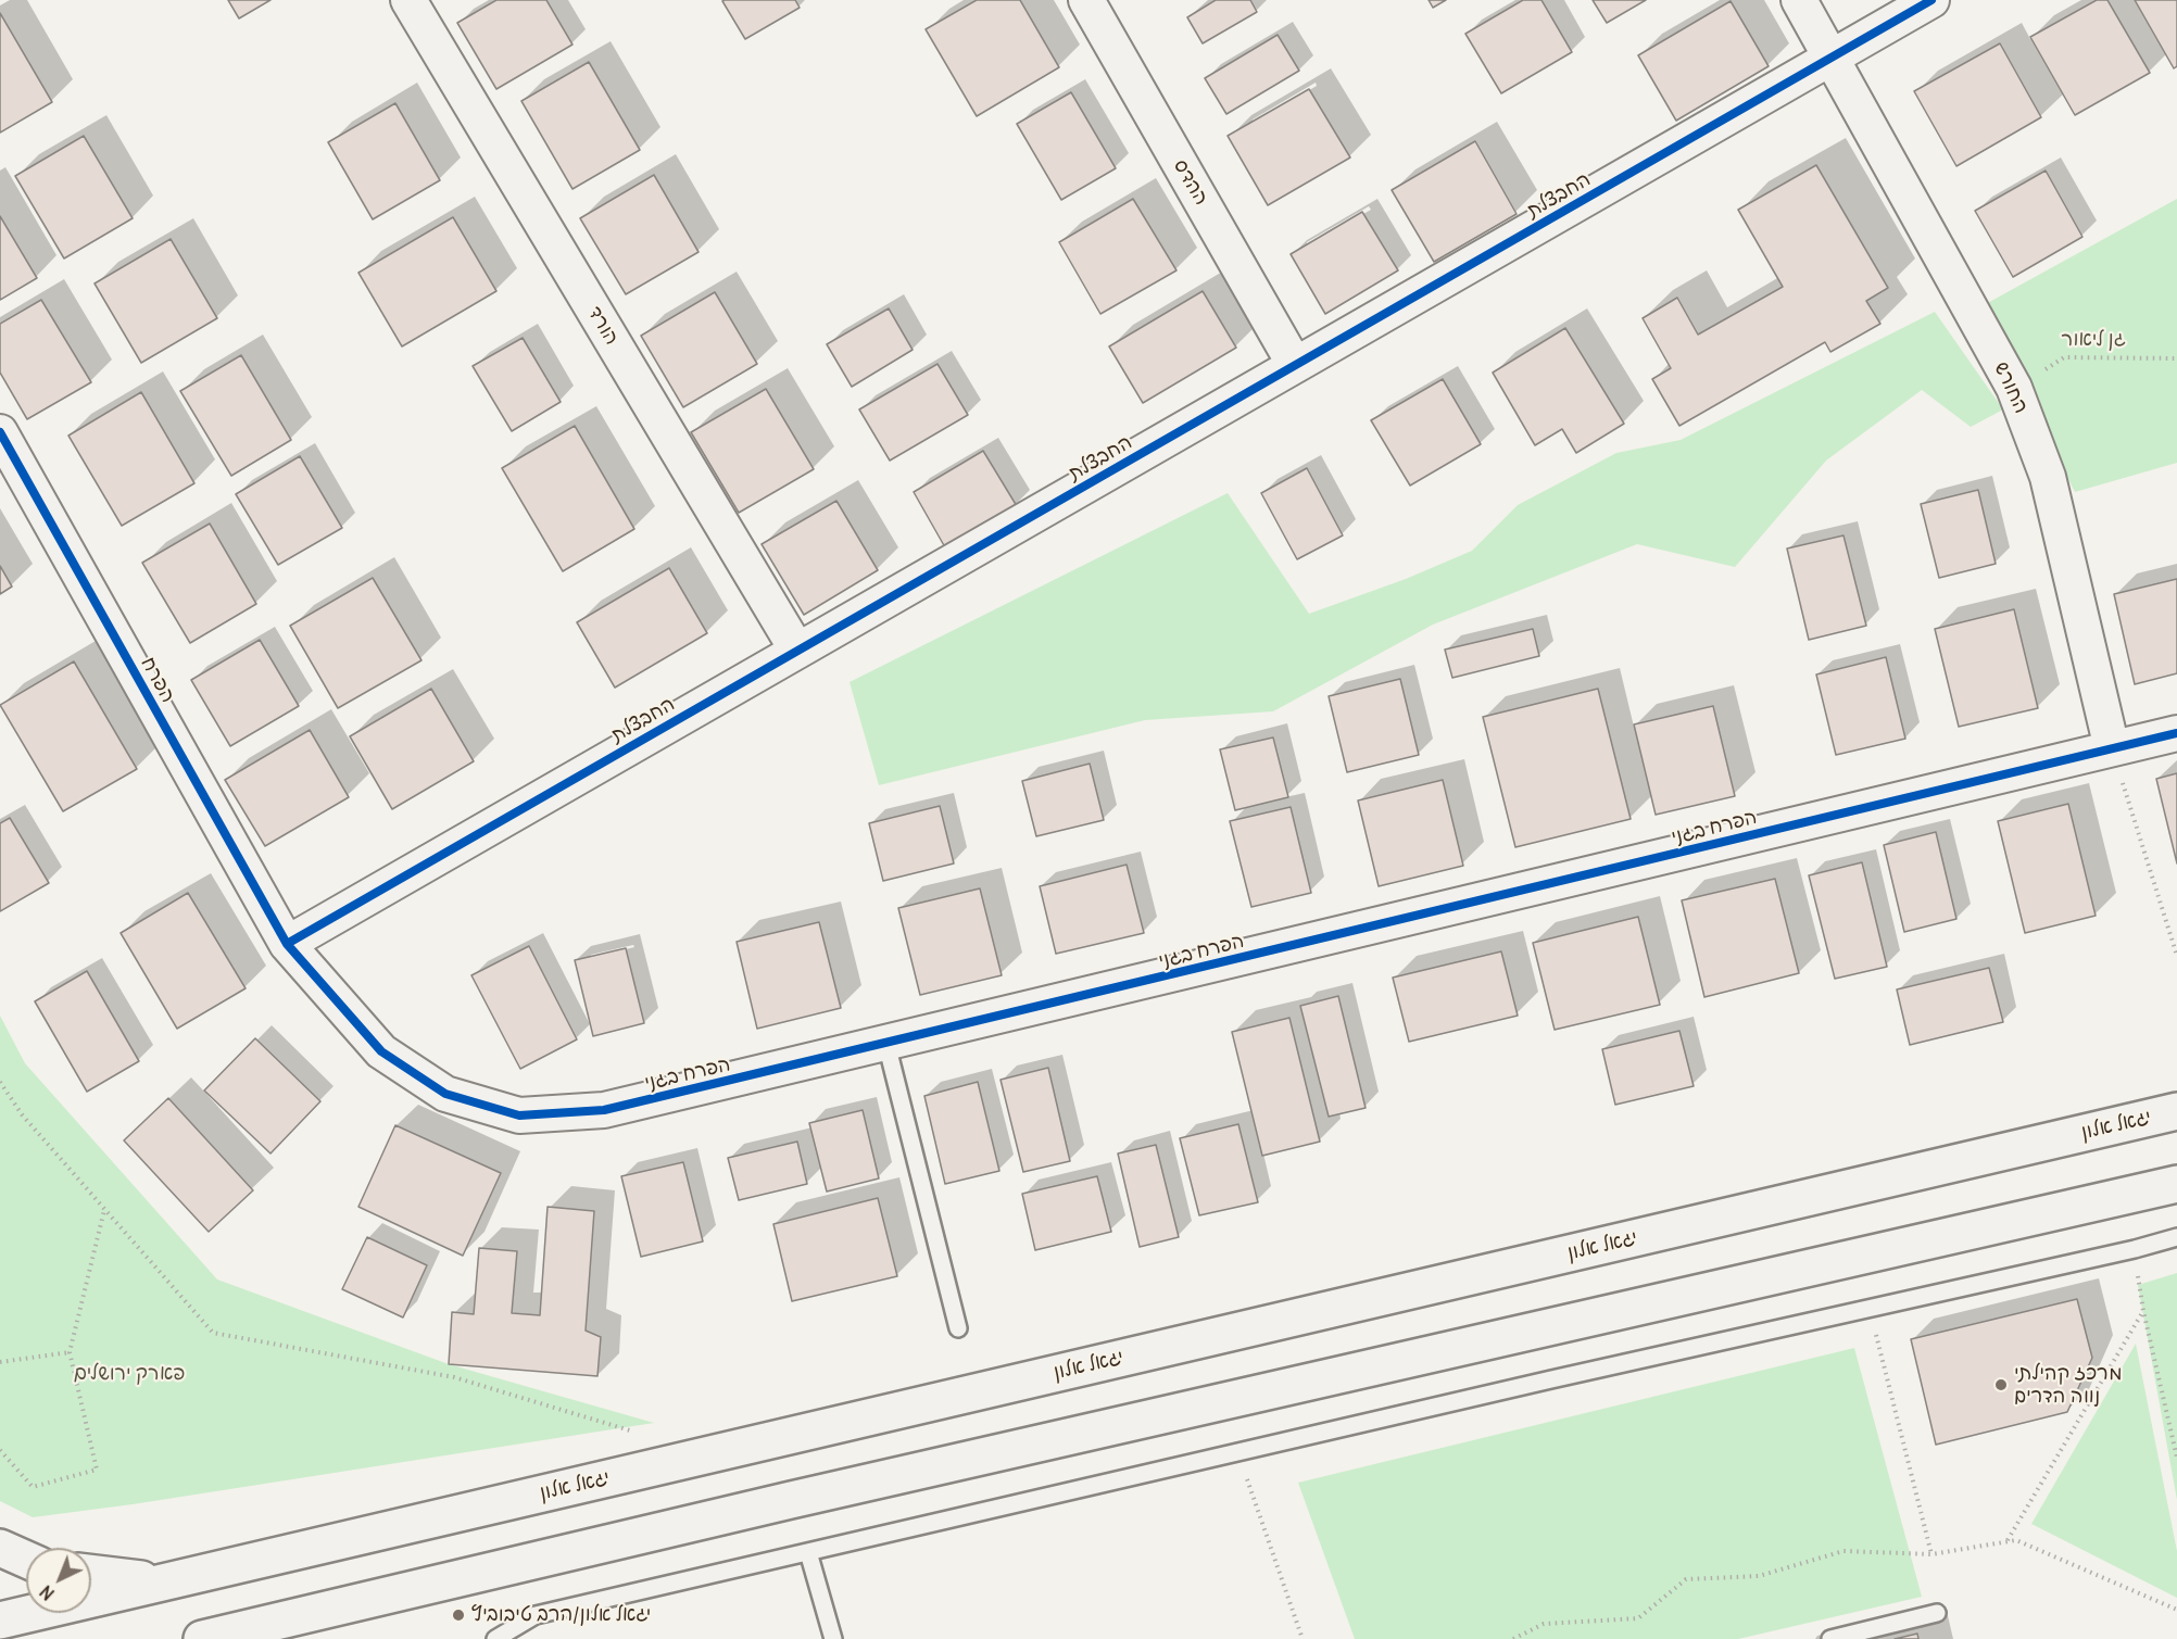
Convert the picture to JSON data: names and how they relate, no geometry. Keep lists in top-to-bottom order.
{
  "streets": {
    "main road": ["יגאל אלון"],
    "street": [
      "ההדס",
      "החבצלת",
      "הורד",
      "החורש",
      "הפרח",
      "הפרח בגני"
    ]
  },
  "crossings": [
    ["ההדס", "החבצלת"],
    ["החבצלת", "הורד"],
    ["החבצלת", "החורש"],
    ["החבצלת", "הפרח"],
    ["החבצלת", "הפרח בגני"],
    ["החורש", "הפרח בגני"],
    ["הפרח", "הפרח בגני"]
  ],
  "parks": ["גן ליאור", "פארק ירושלים"],
  "places": ["מרכז קהילתי נווה הדרים", "יגאל אלון/הרב טיבוביץ"],
  "north": "bottom left"
}
